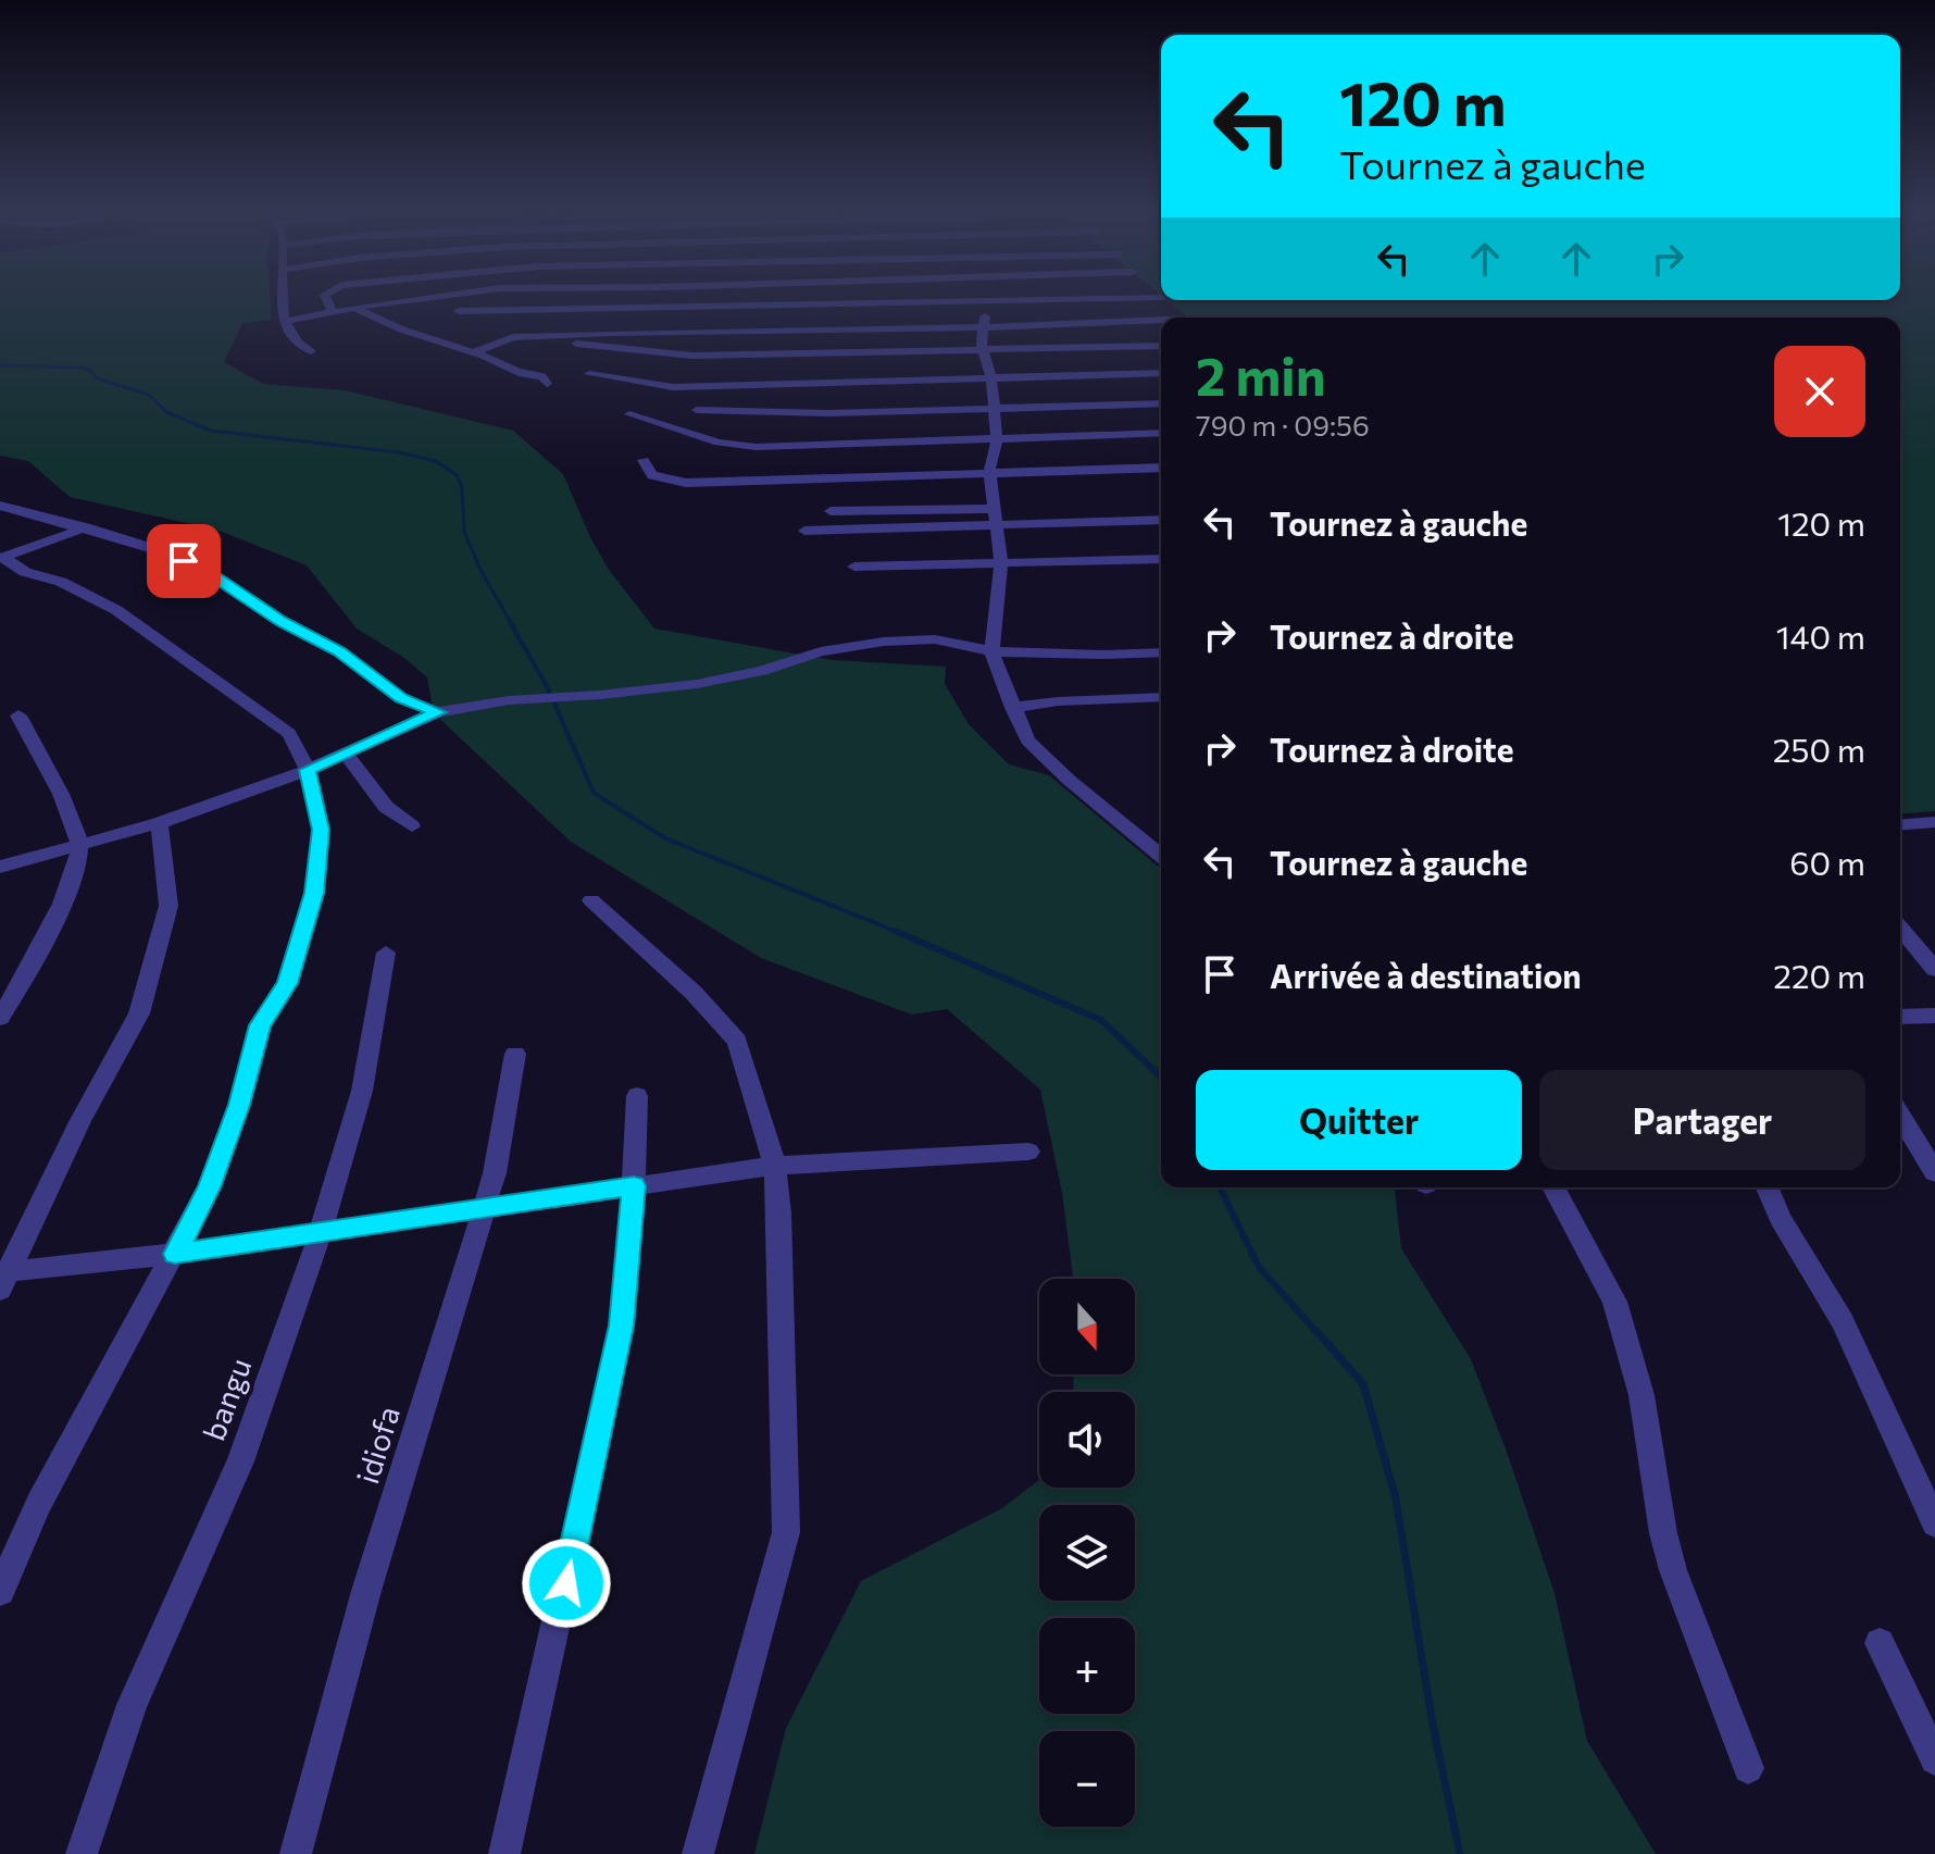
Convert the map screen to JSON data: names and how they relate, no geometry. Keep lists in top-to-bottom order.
{
  "streets": {
    "street": ["bangu", "idiofa"]
  },
  "north": "bottom",
  "page": {
    "turn": ["120 m", "Tournez à gauche"],
    "heading": ["2 min", "790 m · 09:56"],
    "list": [
      {
        "name": "Tournez à gauche",
        "value": "120 m"
      },
      {
        "name": "Tournez à droite",
        "value": "140 m"
      },
      {
        "name": "Tournez à droite",
        "value": "250 m"
      },
      {
        "name": "Tournez à gauche",
        "value": "60 m"
      },
      {
        "name": "Arrivée à destination",
        "value": "220 m"
      }
    ],
    "buttons": ["Quitter", "Partager"],
    "map_buttons": ["+", "−"]
  }
}
